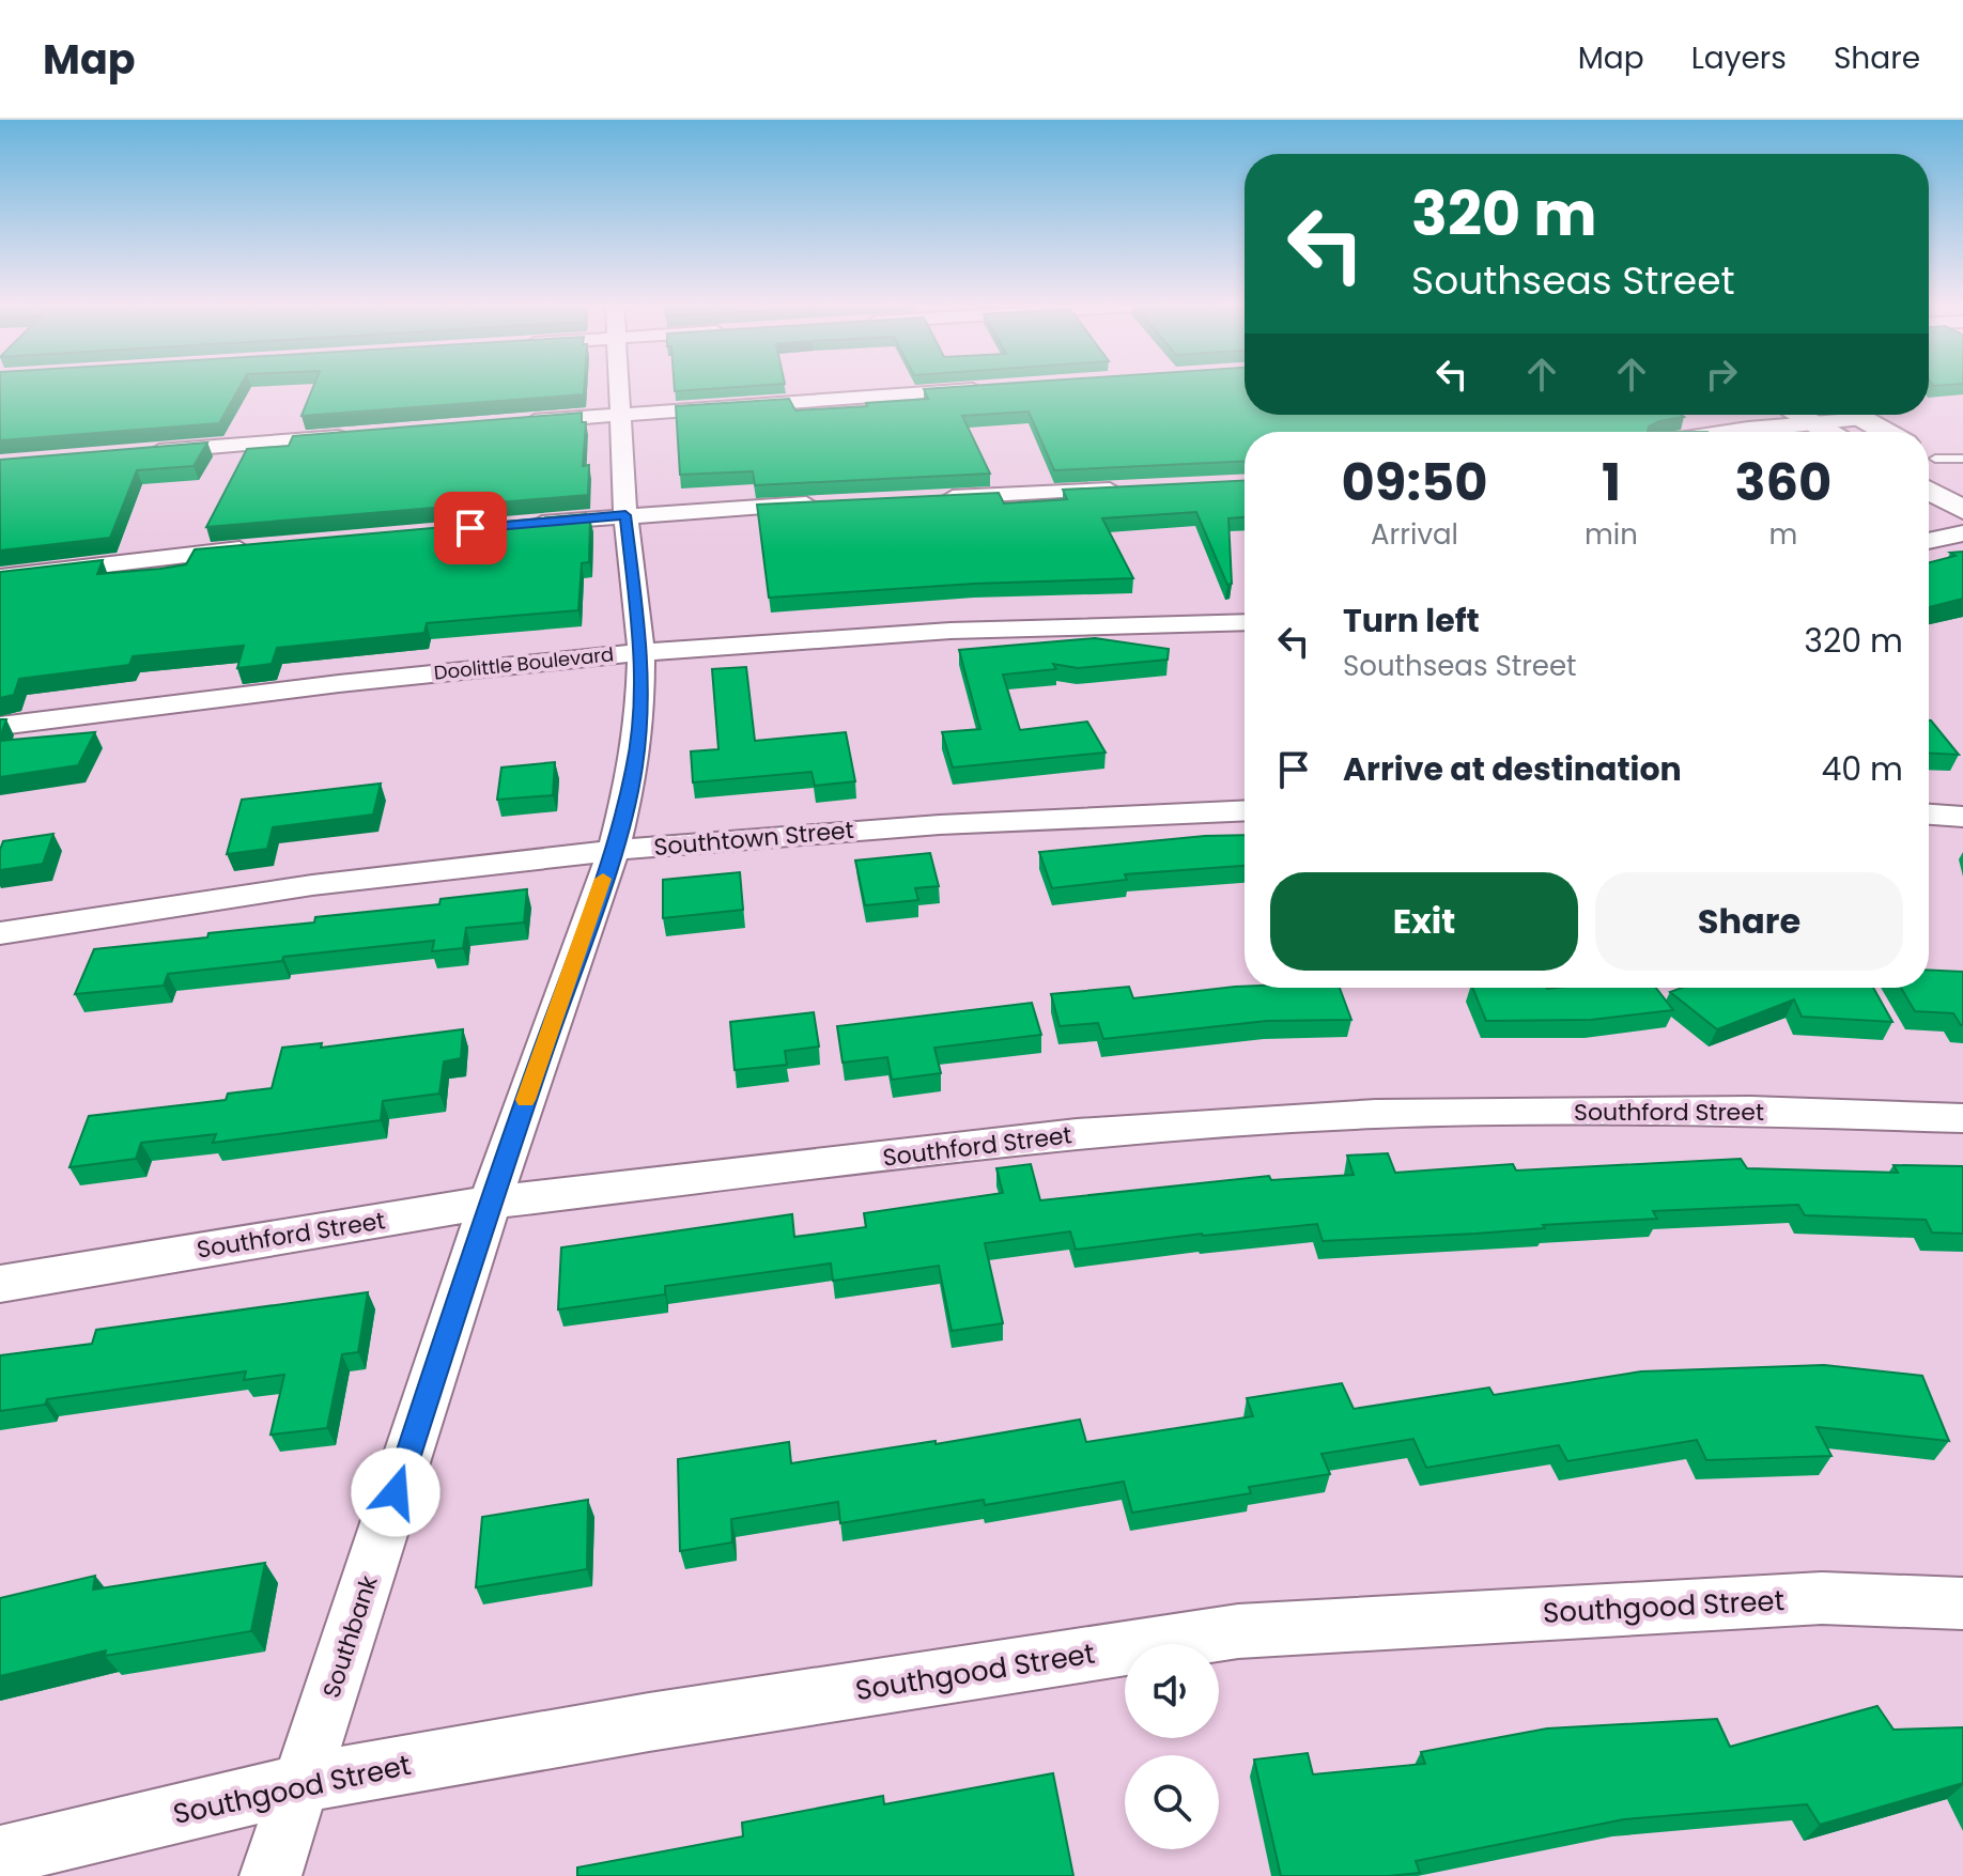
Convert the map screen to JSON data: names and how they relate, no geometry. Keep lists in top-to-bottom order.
{
  "streets": {
    "street": [
      "Doolittle Boulevard",
      "Southtown Street",
      "Southford Street",
      "Southgood Street",
      "Southbank"
    ]
  },
  "crossings": [
    ["Doolittle Boulevard", "Southbank"],
    ["Southtown Street", "Southbank"],
    ["Southford Street", "Southbank"],
    ["Southgood Street", "Southbank"]
  ],
  "page": {
    "header": "Map",
    "nav": ["Map", "Layers", "Share"],
    "turn": ["320 m", "Southseas Street"],
    "eta": [
      "09:50",
      "Arrival",
      "1",
      "min",
      "360",
      "m"
    ],
    "list": [
      {
        "name": "Turn left",
        "note": "Southseas Street",
        "value": "320 m"
      },
      {
        "name": "Arrive at destination",
        "value": "40 m"
      }
    ],
    "buttons": ["Exit", "Share"]
  }
}
